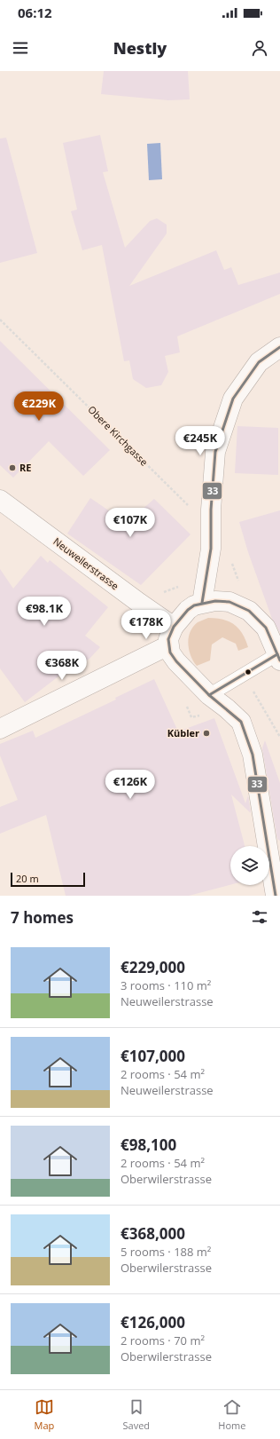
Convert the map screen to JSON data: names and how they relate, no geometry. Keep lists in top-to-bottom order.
{
  "streets": {
    "street": ["Neuweilerstrasse"],
    "path": ["Obere Kirchgasse"]
  },
  "places": ["RE", "Kübler"],
  "lines": ["transit line 33"],
  "scale_bar": "20 m",
  "page": {
    "status": "06:12",
    "header": "Nestly",
    "price": [
      "€229K",
      "€245K",
      "€107K",
      "€98.1K",
      "€178K",
      "€368K",
      "€126K"
    ],
    "scale": "20 m",
    "heading": "7 homes",
    "list": [
      {
        "name": "€229,000",
        "note": "3 rooms · 110 m² · Neuweilerstrasse"
      },
      {
        "name": "€107,000",
        "note": "2 rooms · 54 m² · Neuweilerstrasse"
      },
      {
        "name": "€98,100",
        "note": "2 rooms · 54 m² · Oberwilerstrasse"
      },
      {
        "name": "€368,000",
        "note": "5 rooms · 188 m² · Oberwilerstrasse"
      },
      {
        "name": "€126,000",
        "note": "2 rooms · 70 m² · Oberwilerstrasse"
      }
    ],
    "tabs": ["Map", "Saved", "Home"]
  }
}
